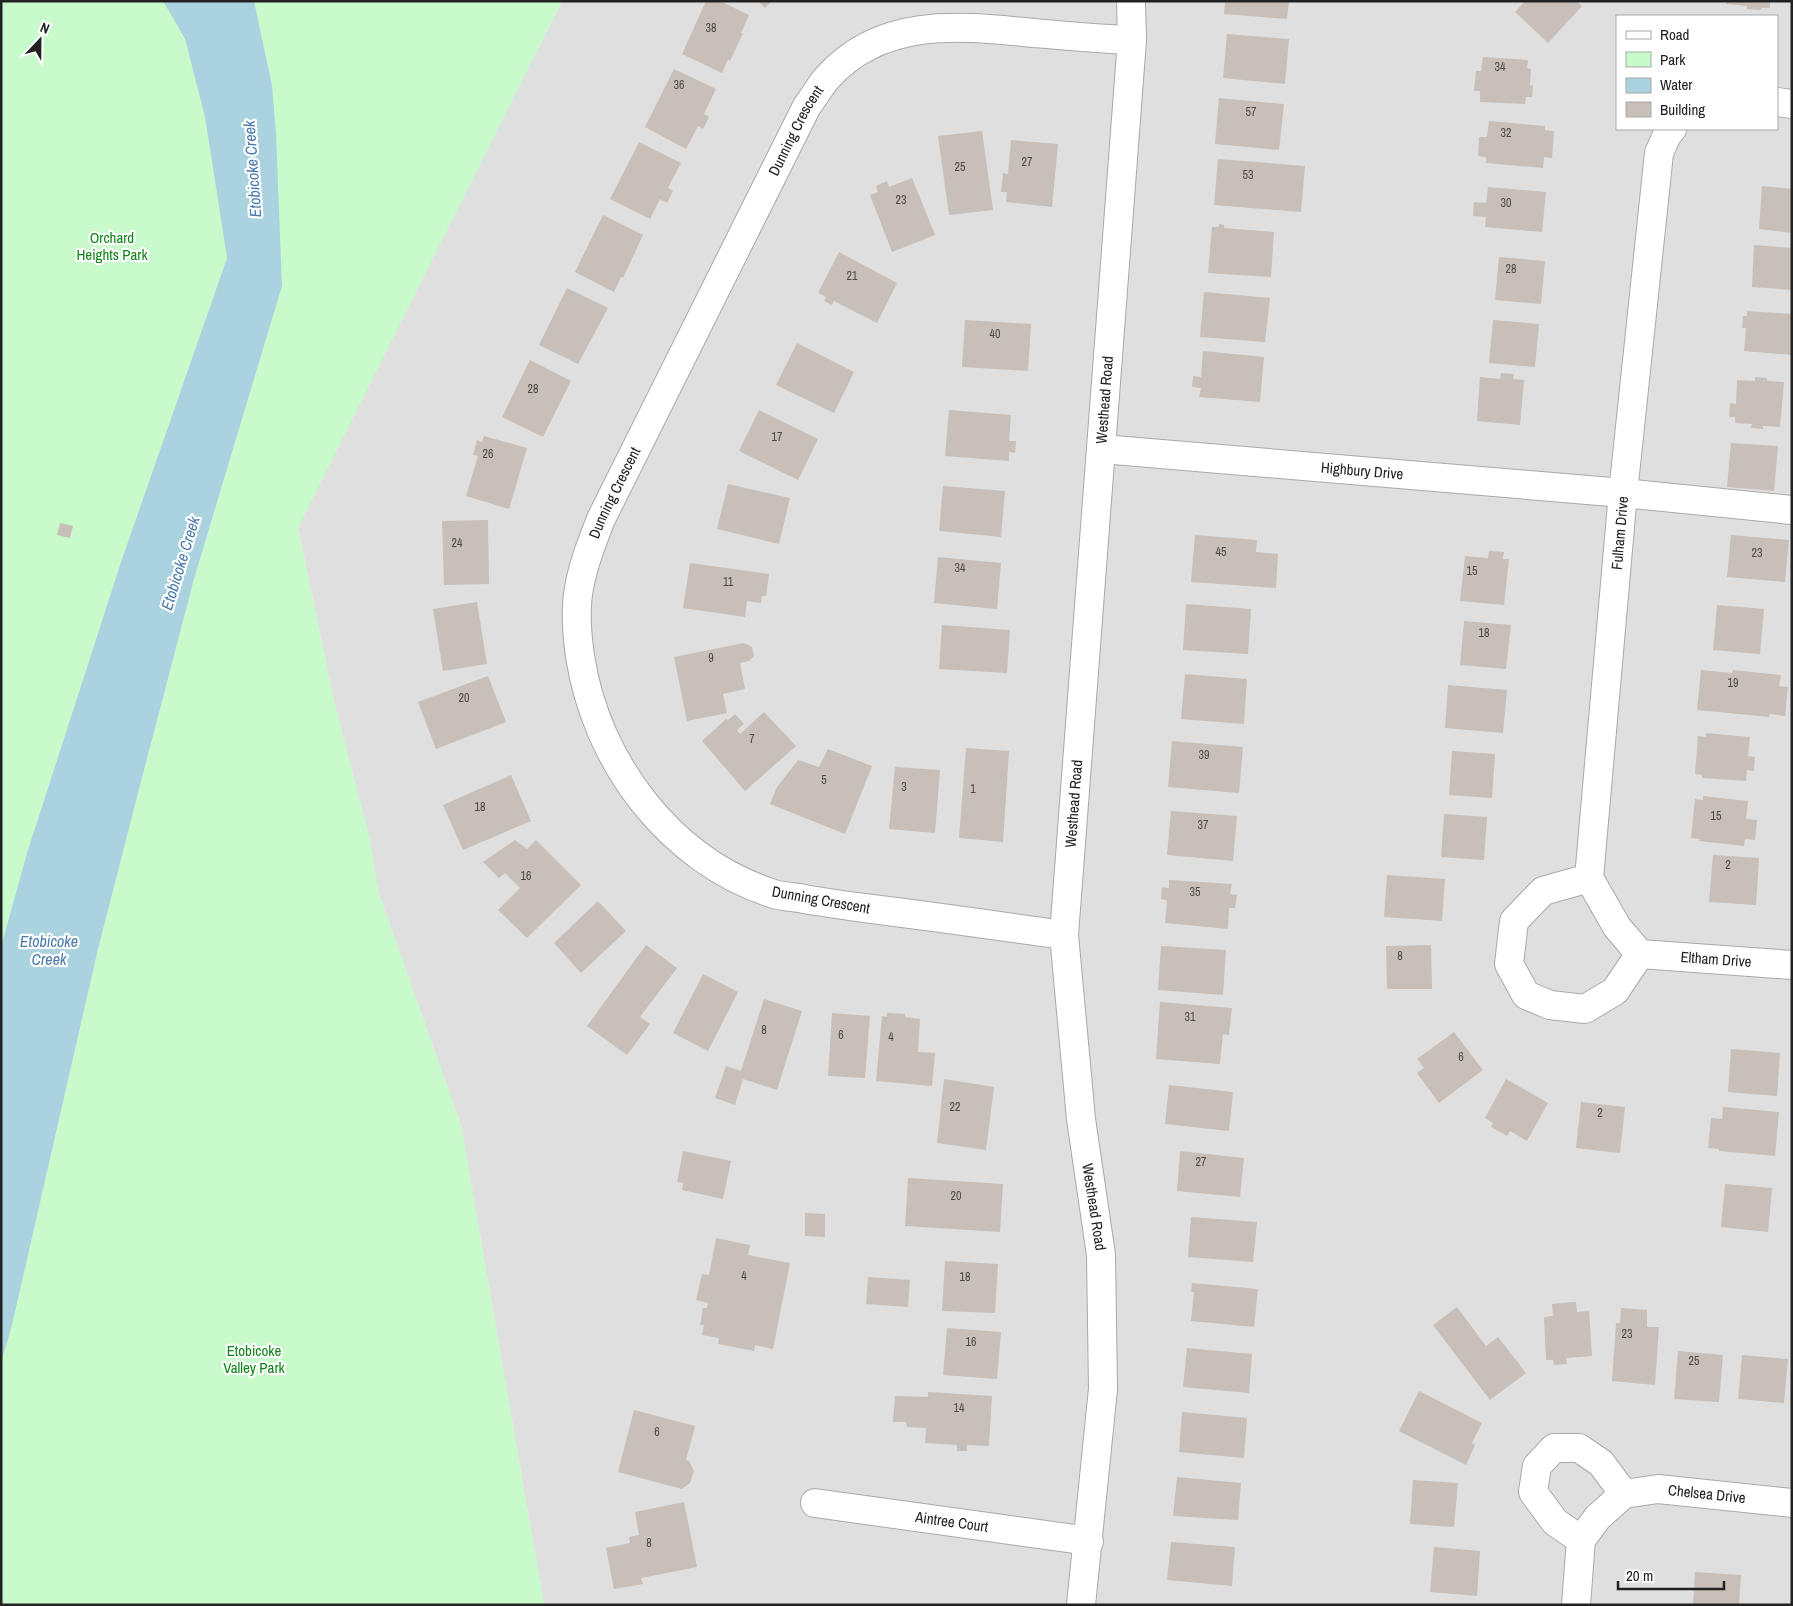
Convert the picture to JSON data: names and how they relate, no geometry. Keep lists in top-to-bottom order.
{
  "streets": {
    "street": [
      "Dunning Crescent",
      "Westhead Road",
      "Highbury Drive",
      "Fulham Drive",
      "Eltham Drive",
      "Chelsea Drive",
      "Aintree Court"
    ]
  },
  "crossings": [
    ["Dunning Crescent", "Westhead Road"],
    ["Westhead Road", "Highbury Drive"],
    ["Westhead Road", "Aintree Court"],
    ["Highbury Drive", "Fulham Drive"],
    ["Fulham Drive", "Eltham Drive"]
  ],
  "water": ["Etobicoke Creek"],
  "parks": ["Orchard Heights Park", "Etobicoke Valley Park"],
  "house_numbers": [
    "38",
    "34",
    "36",
    "57",
    "32",
    "27",
    "25",
    "53",
    "23",
    "30",
    "28",
    "21",
    "40",
    "28",
    "17",
    "26",
    "24",
    "45",
    "23",
    "34",
    "15",
    "11",
    "18",
    "9",
    "19",
    "20",
    "7",
    "39",
    "5",
    "3",
    "1",
    "18",
    "15",
    "37",
    "2",
    "16",
    "35",
    "8",
    "31",
    "8",
    "6",
    "4",
    "6",
    "22",
    "2",
    "27",
    "20",
    "4",
    "18",
    "23",
    "16",
    "25",
    "14",
    "6",
    "8"
  ],
  "legend": [
    "Road",
    "Park",
    "Water",
    "Building"
  ],
  "scale_bar": "20 m",
  "north": "top"
}
